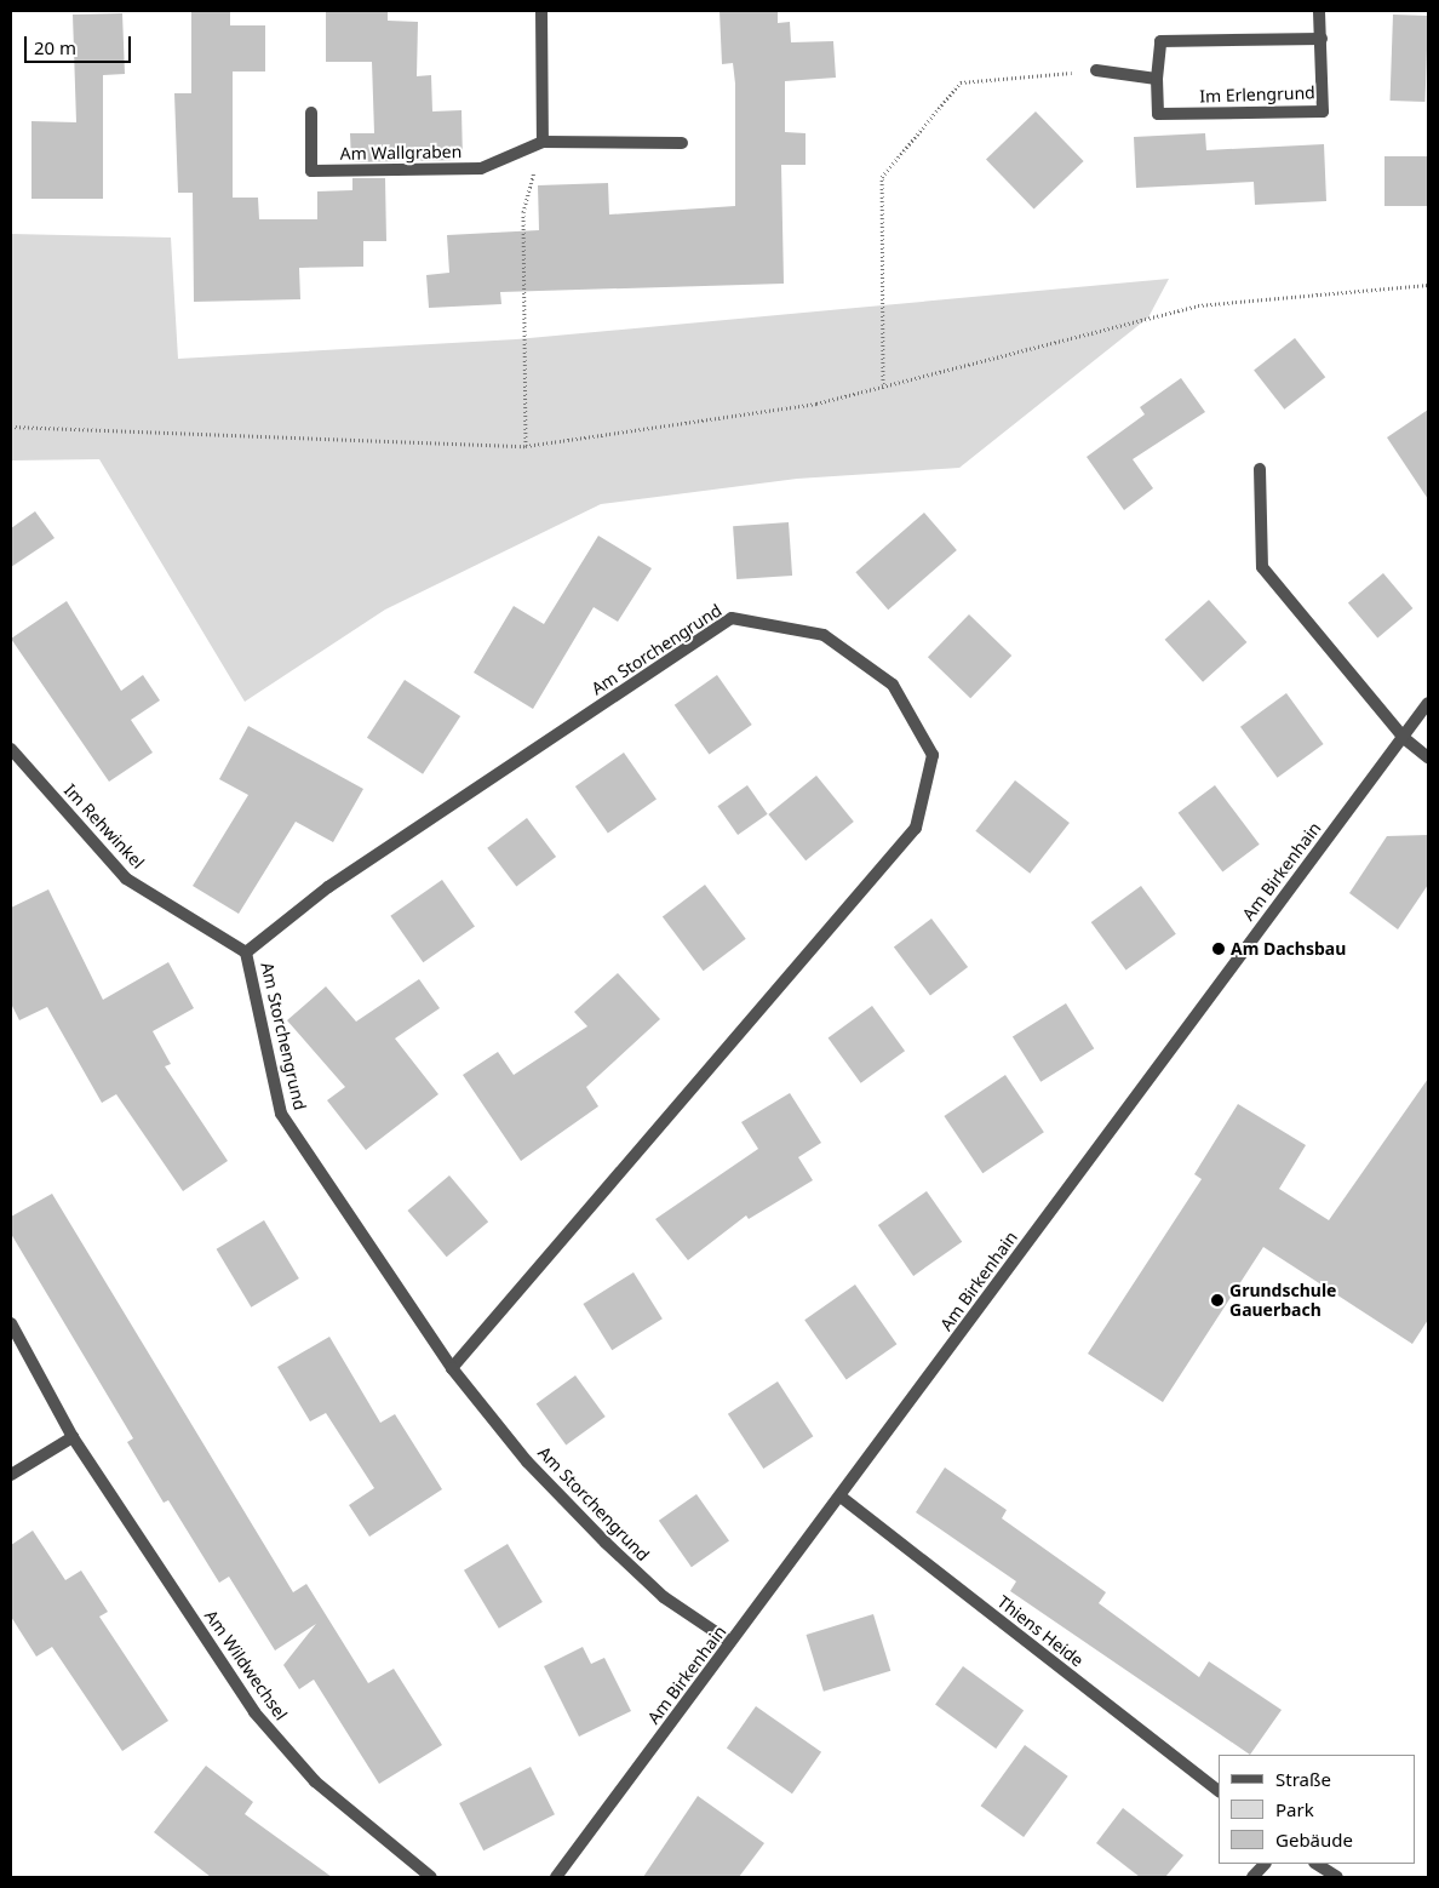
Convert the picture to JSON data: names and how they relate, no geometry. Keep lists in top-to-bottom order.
{
  "streets": {
    "street": [
      "Im Erlengrund",
      "Am Wallgraben",
      "Am Storchengrund",
      "Im Rehwinkel",
      "Am Birkenhain",
      "Thiens Heide",
      "Am Wildwechsel"
    ]
  },
  "crossings": [
    ["Am Storchengrund", "Im Rehwinkel"],
    ["Am Storchengrund", "Am Birkenhain"],
    ["Am Birkenhain", "Thiens Heide"]
  ],
  "places": ["Am Dachsbau", "Grundschule Gauerbach"],
  "legend": ["Straße", "Park", "Gebäude"],
  "scale_bar": "20 m"
}
